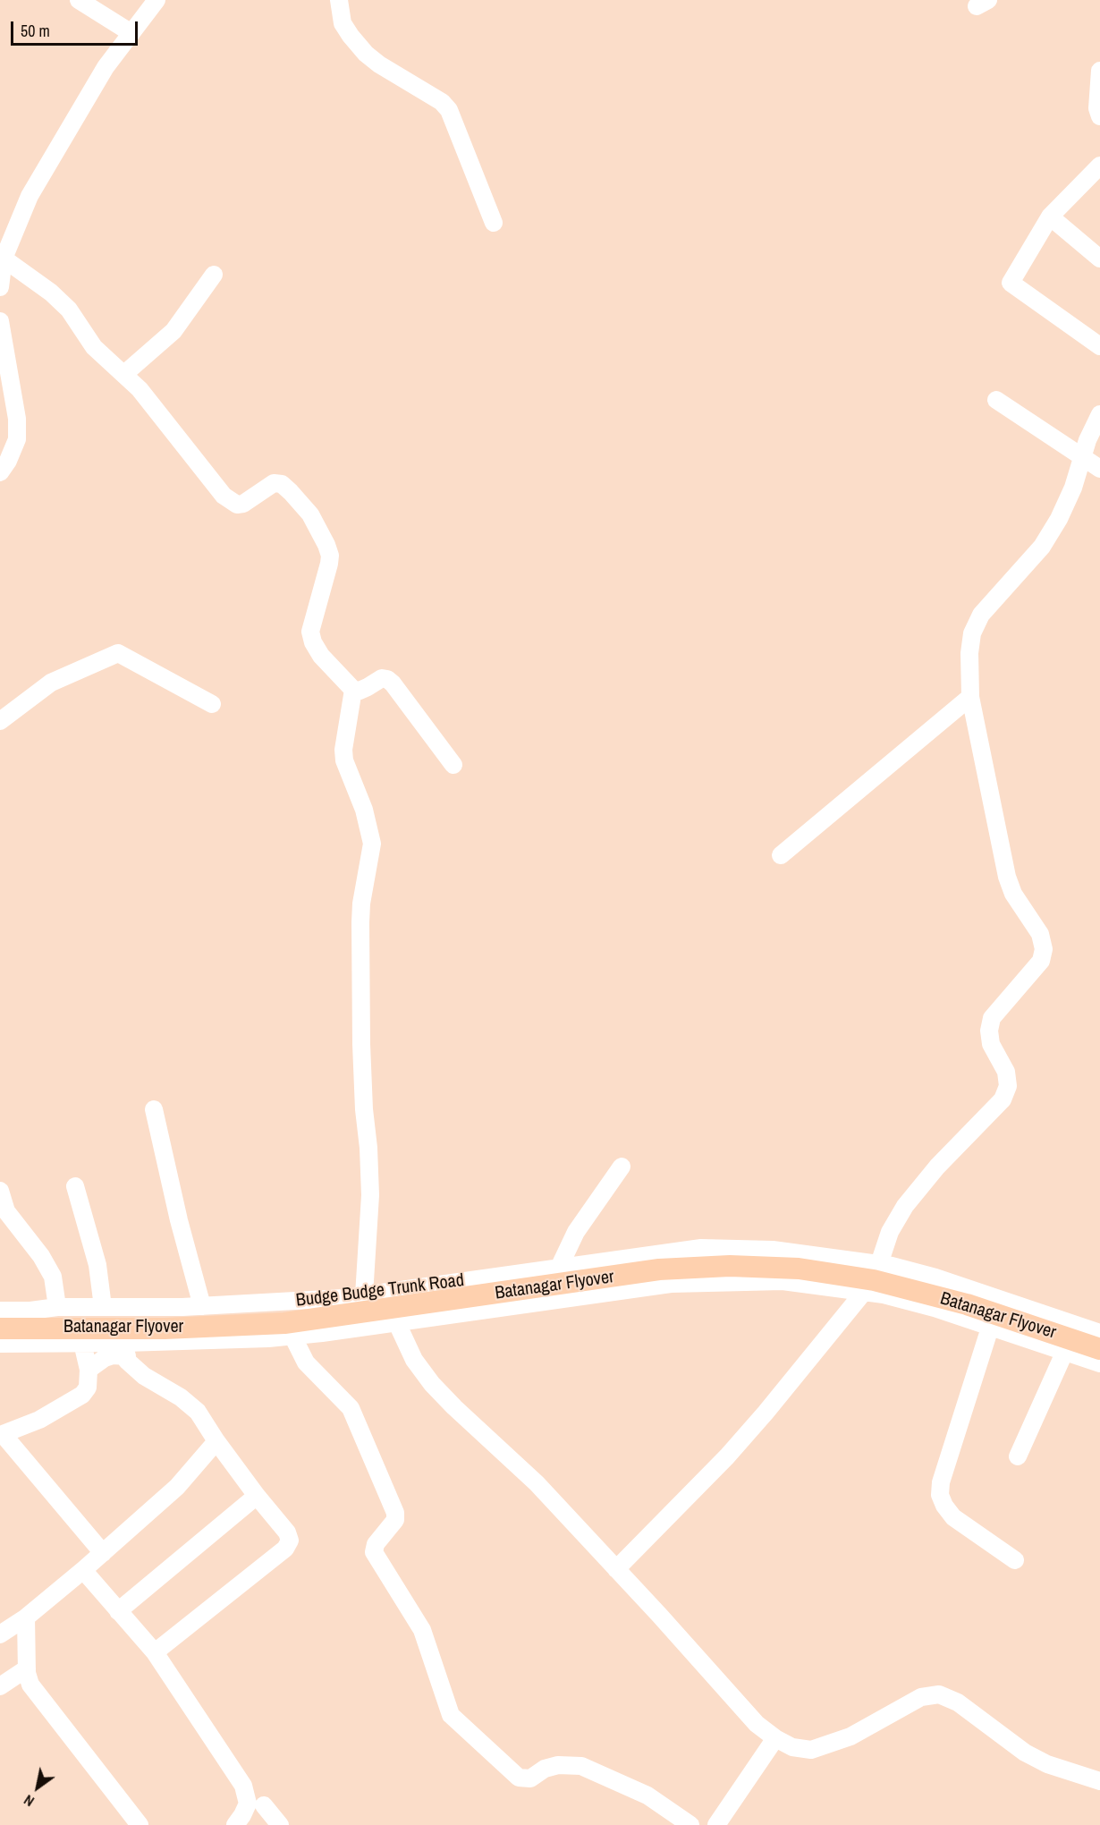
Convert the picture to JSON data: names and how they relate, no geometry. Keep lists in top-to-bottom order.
{
  "streets": {
    "main road": ["Batanagar Flyover"],
    "street": ["Budge Budge Trunk Road"]
  },
  "scale_bar": "50 m",
  "north": "bottom left"
}
